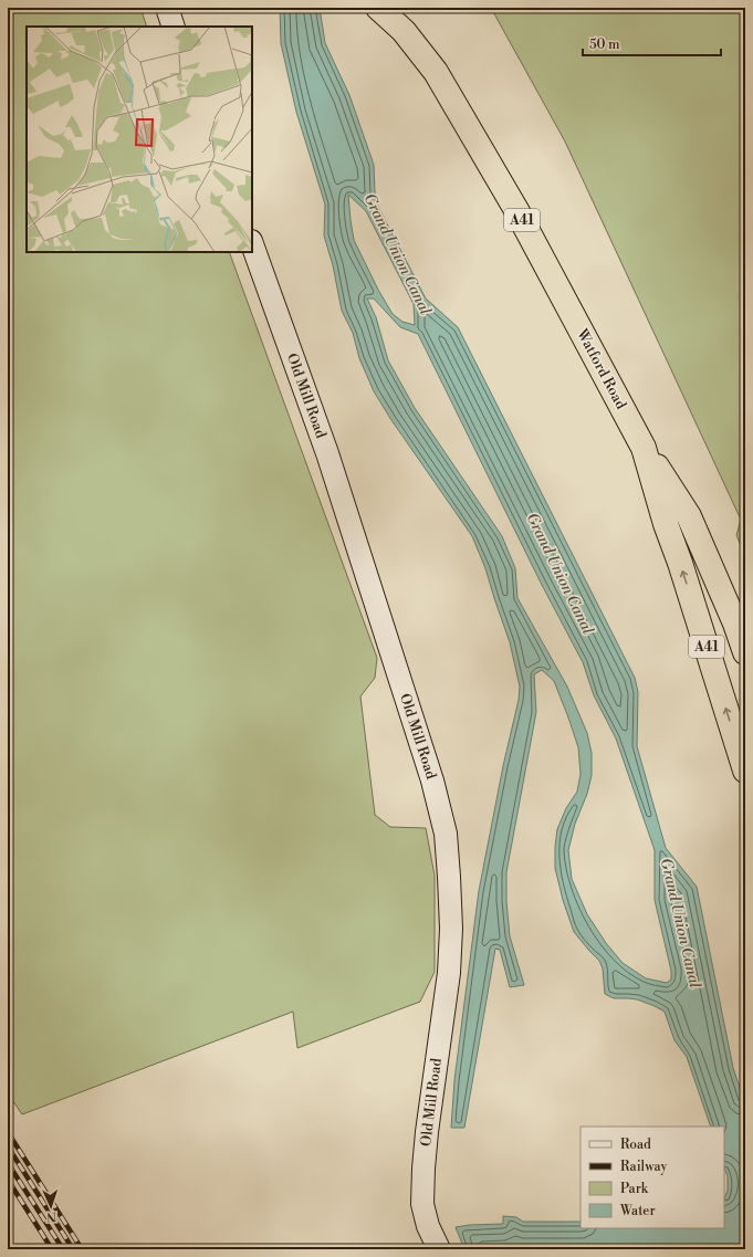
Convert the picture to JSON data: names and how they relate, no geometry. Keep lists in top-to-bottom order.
{
  "streets": {
    "highway": ["A41", "Watford Road"],
    "street": ["Old Mill Road"]
  },
  "crossings": [
    ["A41", "Watford Road"]
  ],
  "water": ["Grand Union Canal"],
  "legend": [
    "Road",
    "Railway",
    "Park",
    "Water"
  ],
  "scale_bar": "50 m",
  "north": "bottom"
}
